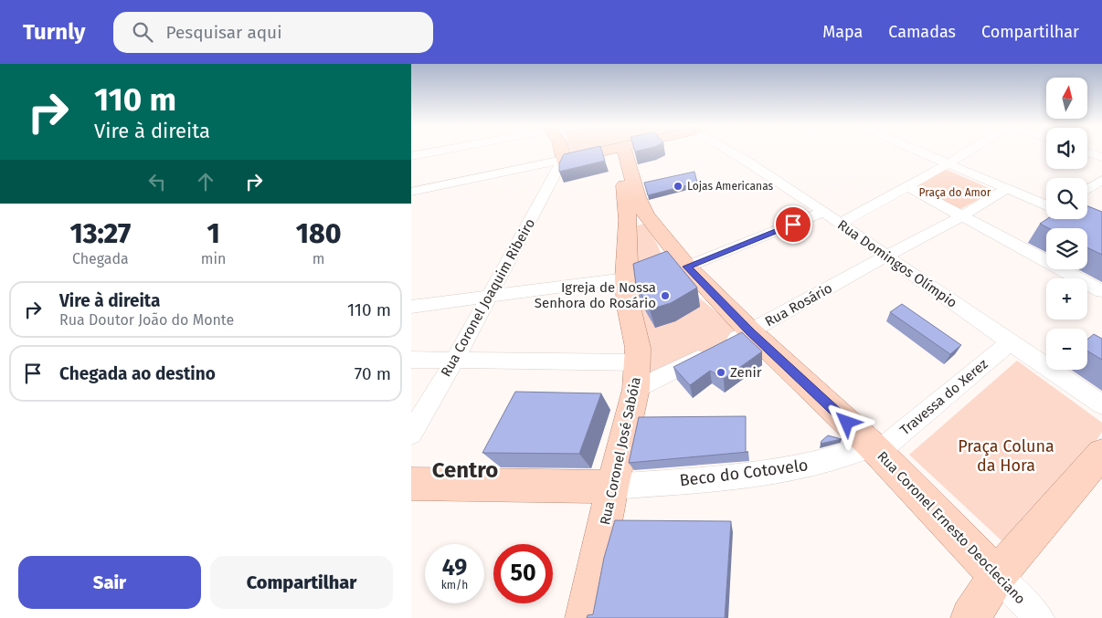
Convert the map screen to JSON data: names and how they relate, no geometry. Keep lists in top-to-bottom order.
{
  "streets": {
    "main road": ["Rua Coronel José Sabóia", "Rua Coronel Ernesto Deocleciano"],
    "street": [
      "Rua Domingos Olímpio",
      "Rua Coronel Joaquim Ribeiro",
      "Rua Rosário",
      "Travessa do Xerez",
      "Beco do Cotovelo"
    ]
  },
  "crossings": [
    ["Rua Domingos Olímpio", "Rua Rosário"],
    ["Rua Domingos Olímpio", "Travessa do Xerez"],
    ["Rua Rosário", "Rua Coronel José Sabóia"],
    ["Rua Rosário", "Rua Coronel Ernesto Deocleciano"],
    ["Travessa do Xerez", "Beco do Cotovelo"],
    ["Travessa do Xerez", "Rua Coronel Ernesto Deocleciano"],
    ["Rua Coronel José Sabóia", "Beco do Cotovelo"],
    ["Beco do Cotovelo", "Rua Coronel Ernesto Deocleciano"]
  ],
  "districts": ["Centro"],
  "parks": ["Praça do Amor", "Praça Coluna da Hora"],
  "places": ["Lojas Americanas", "Igreja de Nossa Senhora do Rosário", "Zenir"],
  "north": "top",
  "page": {
    "header": "Turnly",
    "search": "Pesquisar aqui",
    "nav": ["Mapa", "Camadas", "Compartilhar"],
    "turn": ["110 m", "Vire à direita"],
    "map_buttons": ["+", "−"],
    "eta": [
      "13:27",
      "Chegada",
      "1",
      "min",
      "180",
      "m"
    ],
    "list": [
      {
        "name": "Vire à direita",
        "note": "Rua Doutor João do Monte",
        "value": "110 m"
      },
      {
        "name": "Chegada ao destino",
        "value": "70 m"
      }
    ],
    "speed": "49 km/h",
    "limit": "50",
    "buttons": ["Sair", "Compartilhar"]
  }
}
